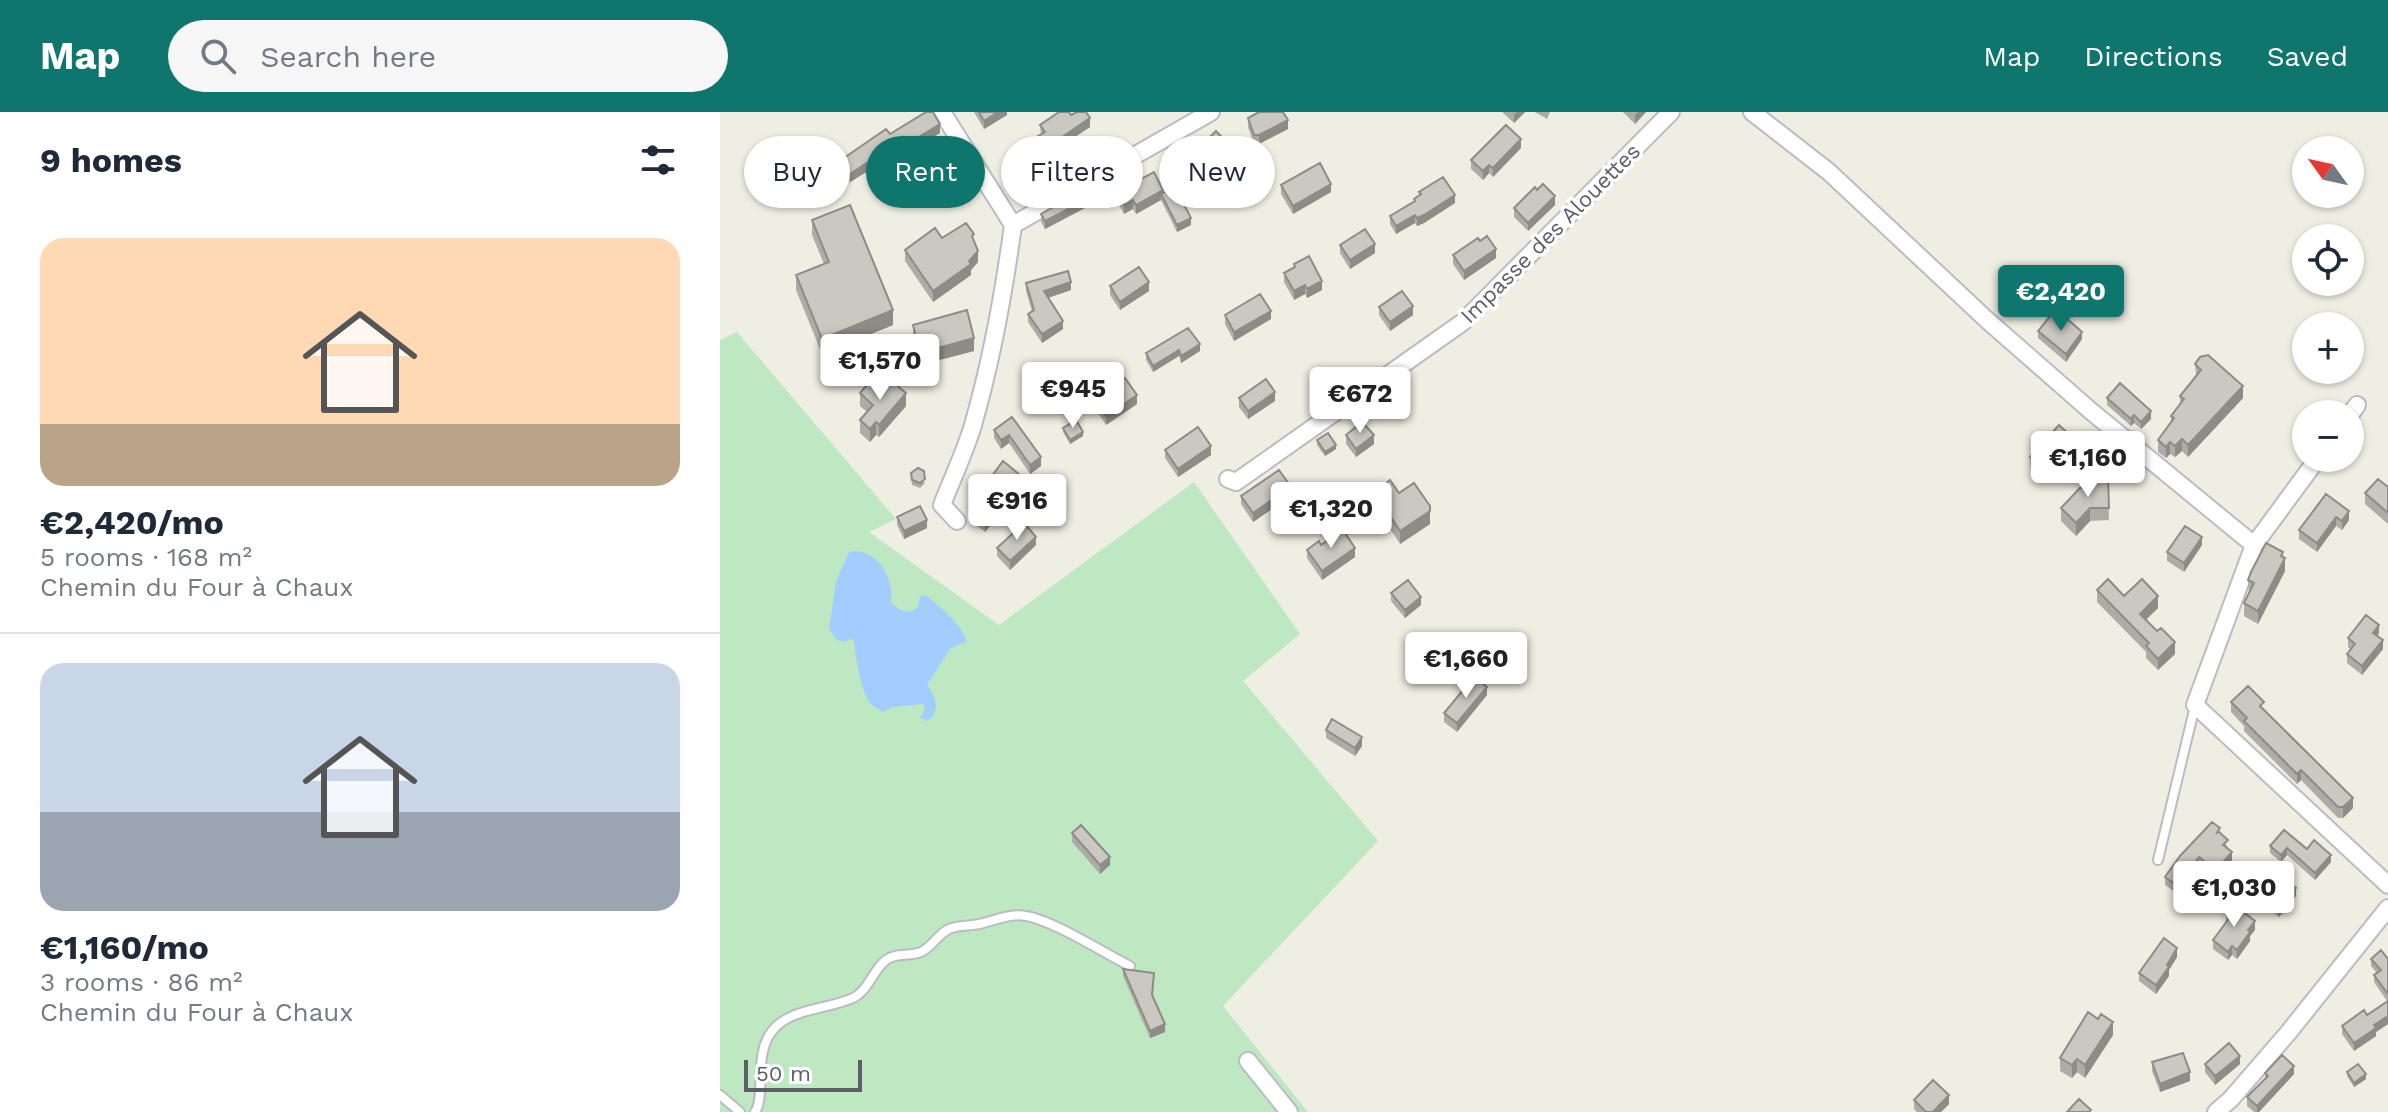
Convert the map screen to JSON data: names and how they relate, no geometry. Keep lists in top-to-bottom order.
{
  "streets": {
    "street": ["Impasse des Alouettes"]
  },
  "scale_bar": "50 m",
  "north": "top left",
  "page": {
    "header": "Map",
    "search": "Search here",
    "nav": ["Map", "Directions", "Saved"],
    "heading": "9 homes",
    "map_buttons": ["+", "−"],
    "chip": [
      "Buy",
      "Rent",
      "Filters",
      "New"
    ],
    "list": [
      {
        "name": "€2,420/mo",
        "note": "5 rooms · 168 m² · Chemin du Four à Chaux"
      },
      {
        "name": "€1,160/mo",
        "note": "3 rooms · 86 m² · Chemin du Four à Chaux"
      }
    ],
    "price": [
      "€2,420",
      "€1,570",
      "€945",
      "€672",
      "€1,160",
      "€916",
      "€1,320",
      "€1,660",
      "€1,030"
    ],
    "scale": "50 m"
  }
}
